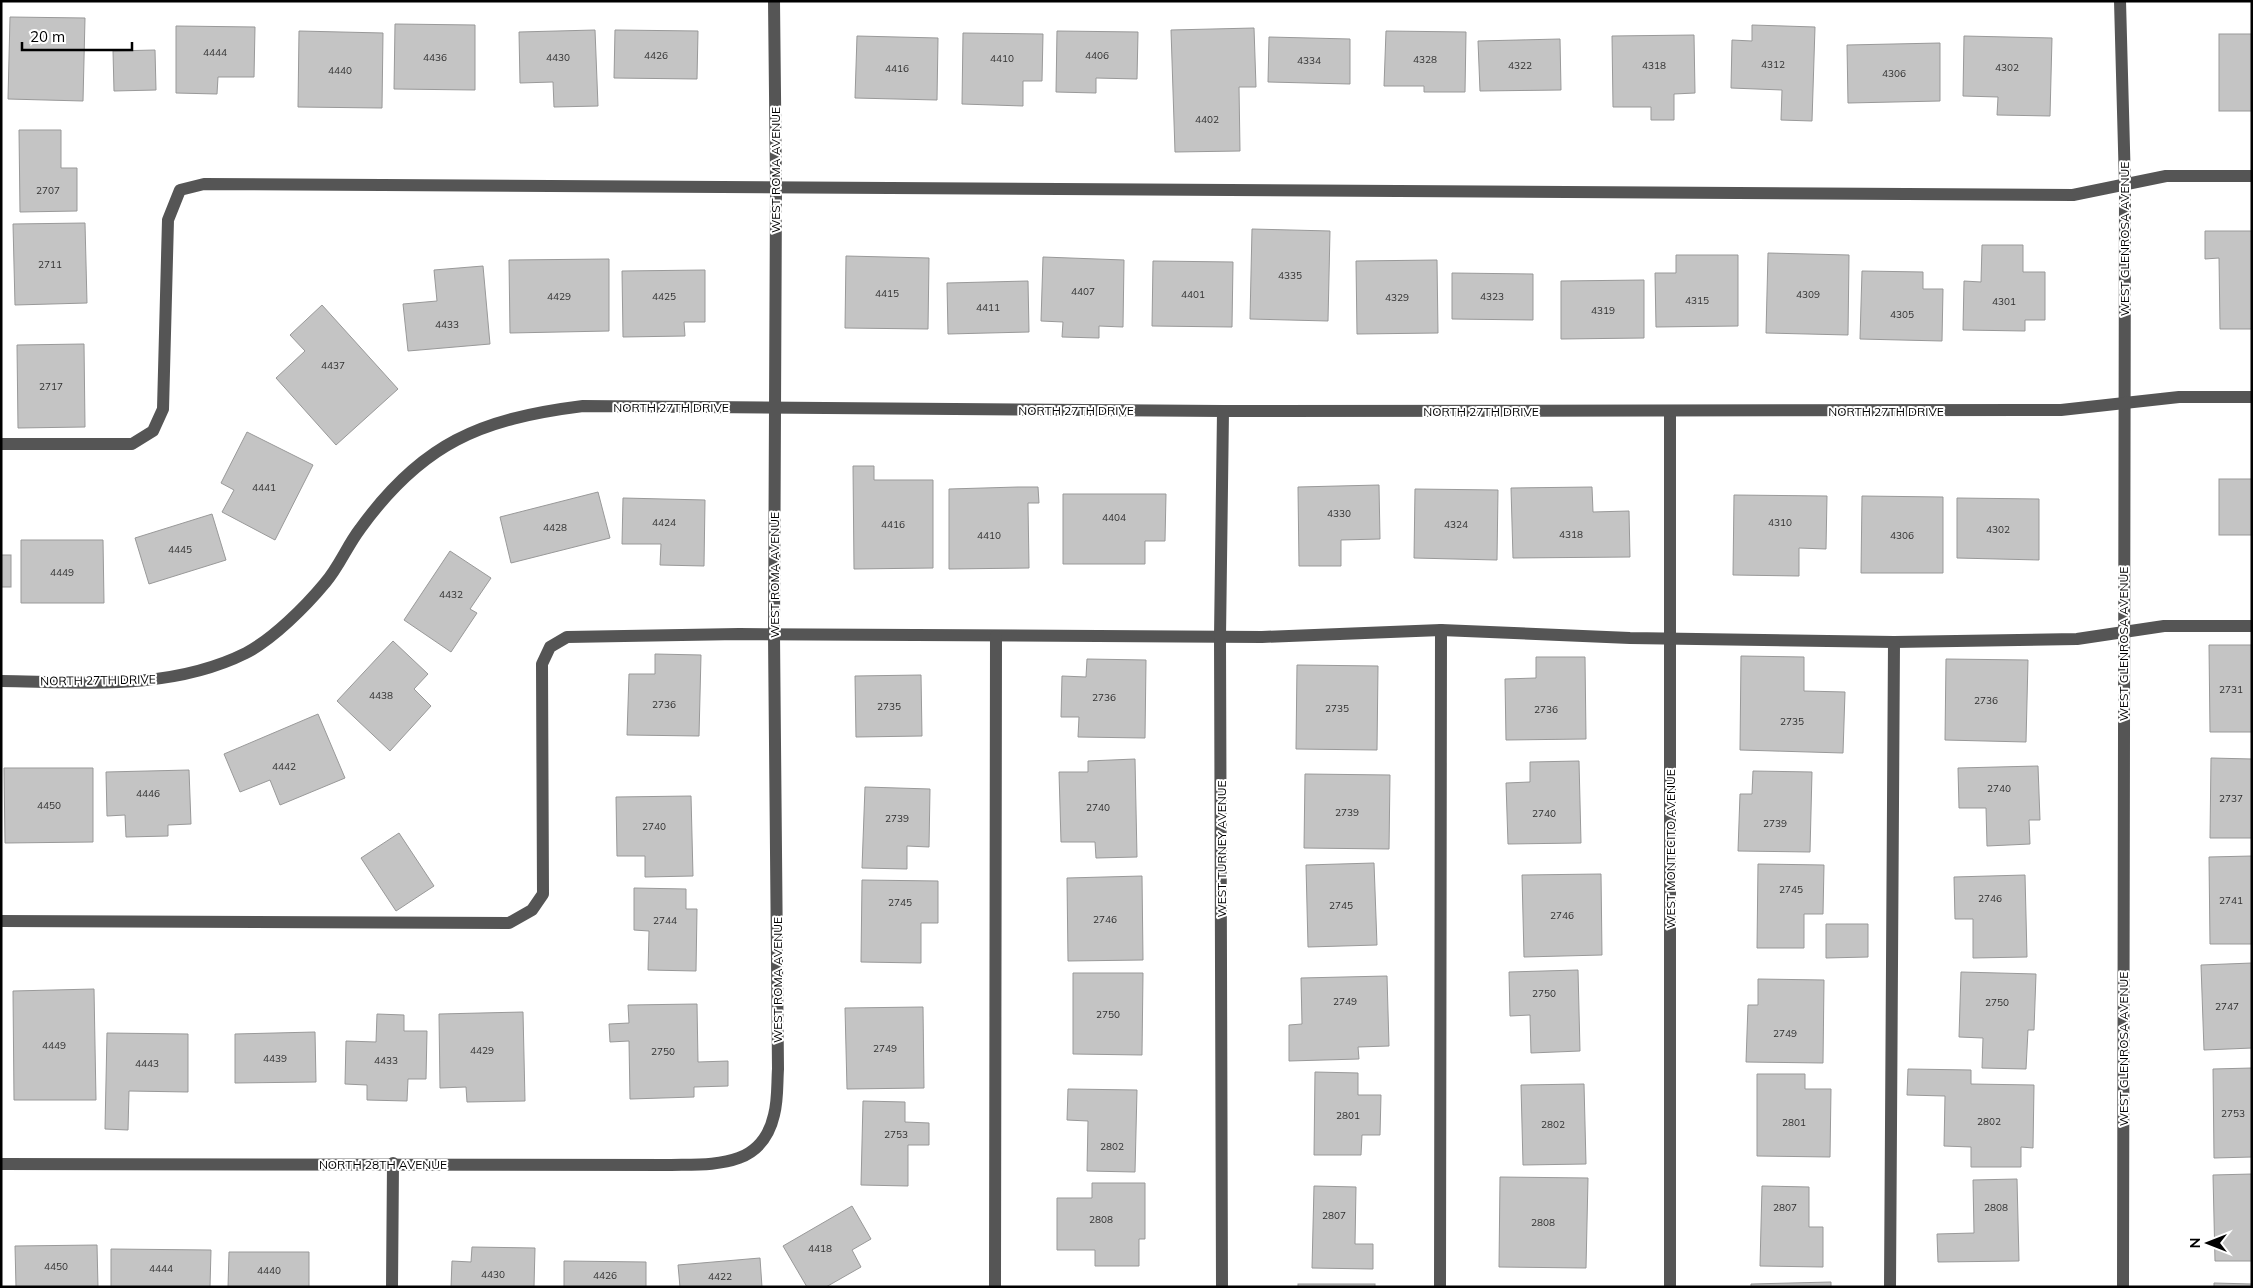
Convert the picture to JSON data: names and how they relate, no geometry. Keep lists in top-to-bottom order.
{
  "streets": {
    "street": [
      "WEST ROMA AVENUE",
      "WEST GLENROSA AVENUE",
      "NORTH 27TH DRIVE",
      "WEST TURNEY AVENUE",
      "WEST MONTECITO AVENUE",
      "NORTH 28TH AVENUE"
    ]
  },
  "crossings": [
    ["WEST ROMA AVENUE", "NORTH 27TH DRIVE"],
    ["WEST ROMA AVENUE", "NORTH 28TH AVENUE"],
    ["WEST GLENROSA AVENUE", "NORTH 27TH DRIVE"],
    ["NORTH 27TH DRIVE", "WEST TURNEY AVENUE"],
    ["NORTH 27TH DRIVE", "WEST MONTECITO AVENUE"]
  ],
  "house_numbers": [
    "4444",
    "4426",
    "4406",
    "4436",
    "4430",
    "4410",
    "4328",
    "4334",
    "4312",
    "4322",
    "4318",
    "4302",
    "4416",
    "4440",
    "4306",
    "4402",
    "2707",
    "2711",
    "4335",
    "4407",
    "4415",
    "4401",
    "4309",
    "4429",
    "4425",
    "4323",
    "4329",
    "4315",
    "4301",
    "4411",
    "4319",
    "4305",
    "4433",
    "4437",
    "2717",
    "4441",
    "4330",
    "4404",
    "4424",
    "4310",
    "4416",
    "4324",
    "4428",
    "4302",
    "4318",
    "4410",
    "4306",
    "4445",
    "4449",
    "4432",
    "2731",
    "4438",
    "2736",
    "2736",
    "2736",
    "2735",
    "2735",
    "2736",
    "2735",
    "4442",
    "2740",
    "4446",
    "2737",
    "4450",
    "2740",
    "2739",
    "2740",
    "2739",
    "2739",
    "2740",
    "2745",
    "2746",
    "2741",
    "2745",
    "2745",
    "2746",
    "2746",
    "2744",
    "2750",
    "2749",
    "2750",
    "2747",
    "2750",
    "2749",
    "4449",
    "2749",
    "4429",
    "2750",
    "4439",
    "4433",
    "4443",
    "2753",
    "2801",
    "2802",
    "2801",
    "2802",
    "2753",
    "2802",
    "2807",
    "2808",
    "2807",
    "2808",
    "2808",
    "4418",
    "4450",
    "4444",
    "4440",
    "4430",
    "4426",
    "4422"
  ],
  "scale_bar": "20 m",
  "north": "left"
}
